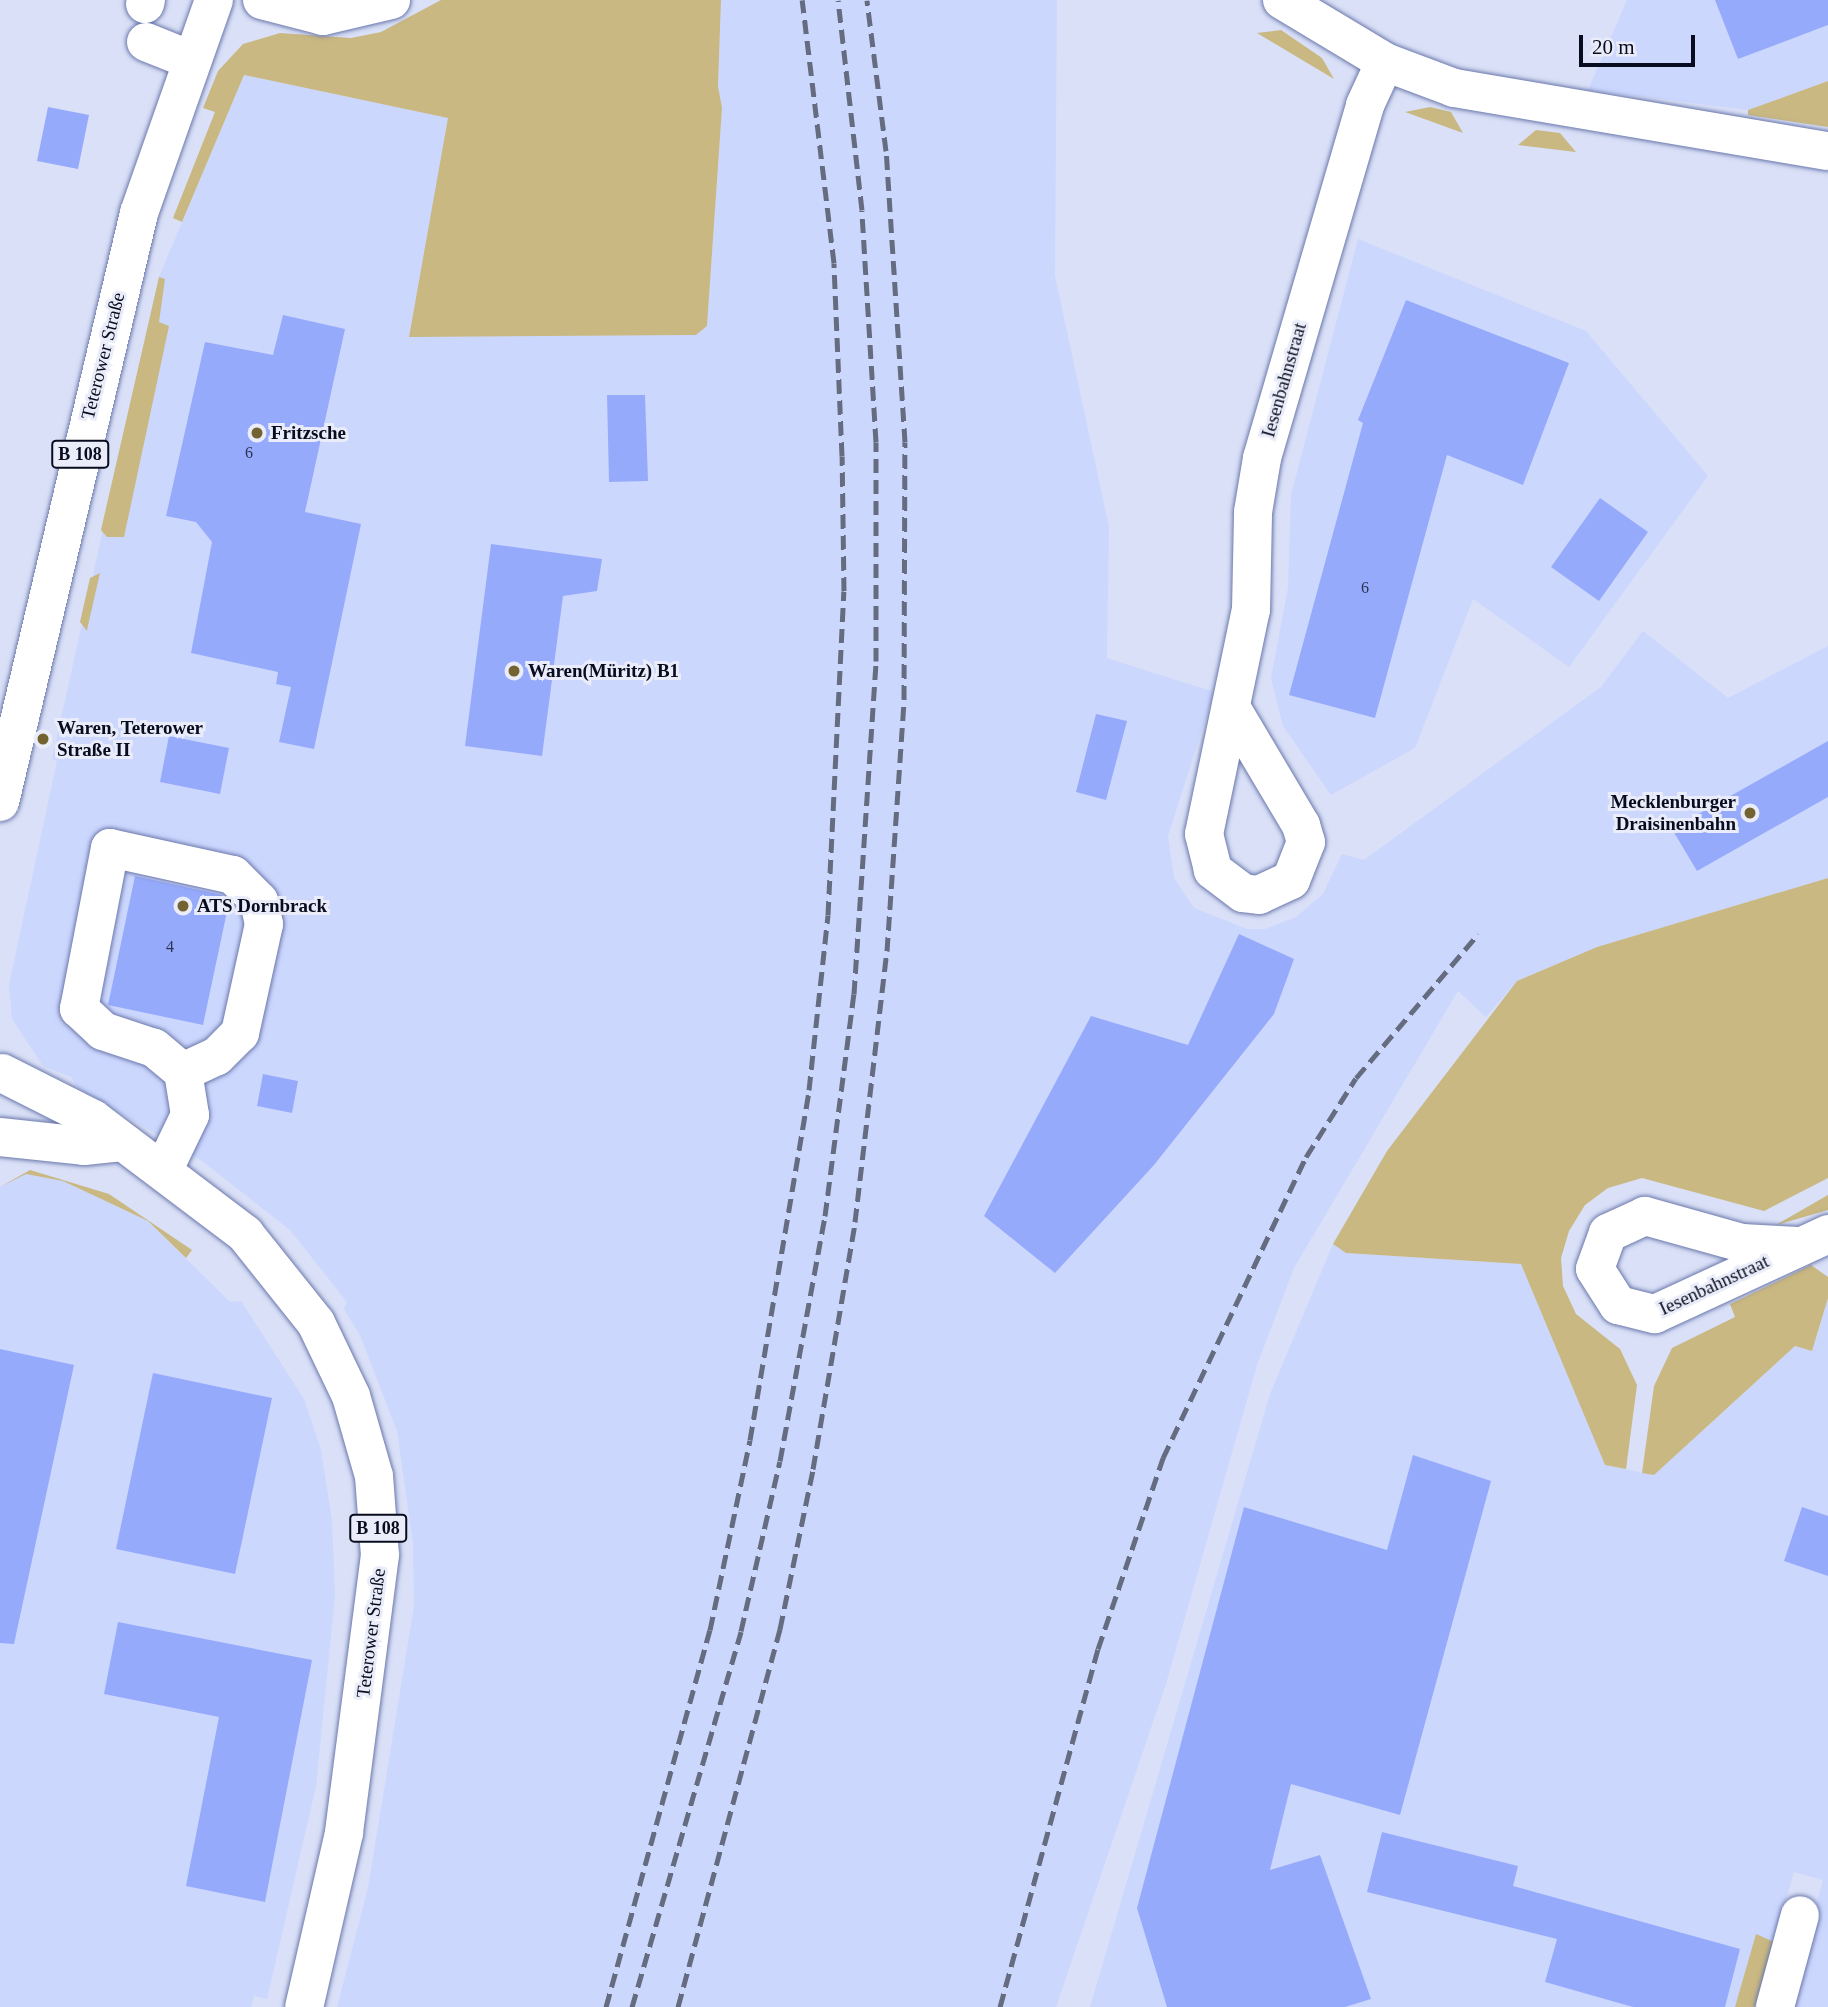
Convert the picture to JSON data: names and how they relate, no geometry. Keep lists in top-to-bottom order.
{
  "streets": {
    "main road": ["Teterower Straße", "Iesenbahnstraat", "B 108"]
  },
  "places": [
    "Fritzsche",
    "Waren(Müritz) B1",
    "Waren, Teterower Straße II",
    "Mecklenburger Draisinenbahn",
    "ATS Dornbrack"
  ],
  "house_numbers": ["6", "6", "4"],
  "scale_bar": "20 m"
}
